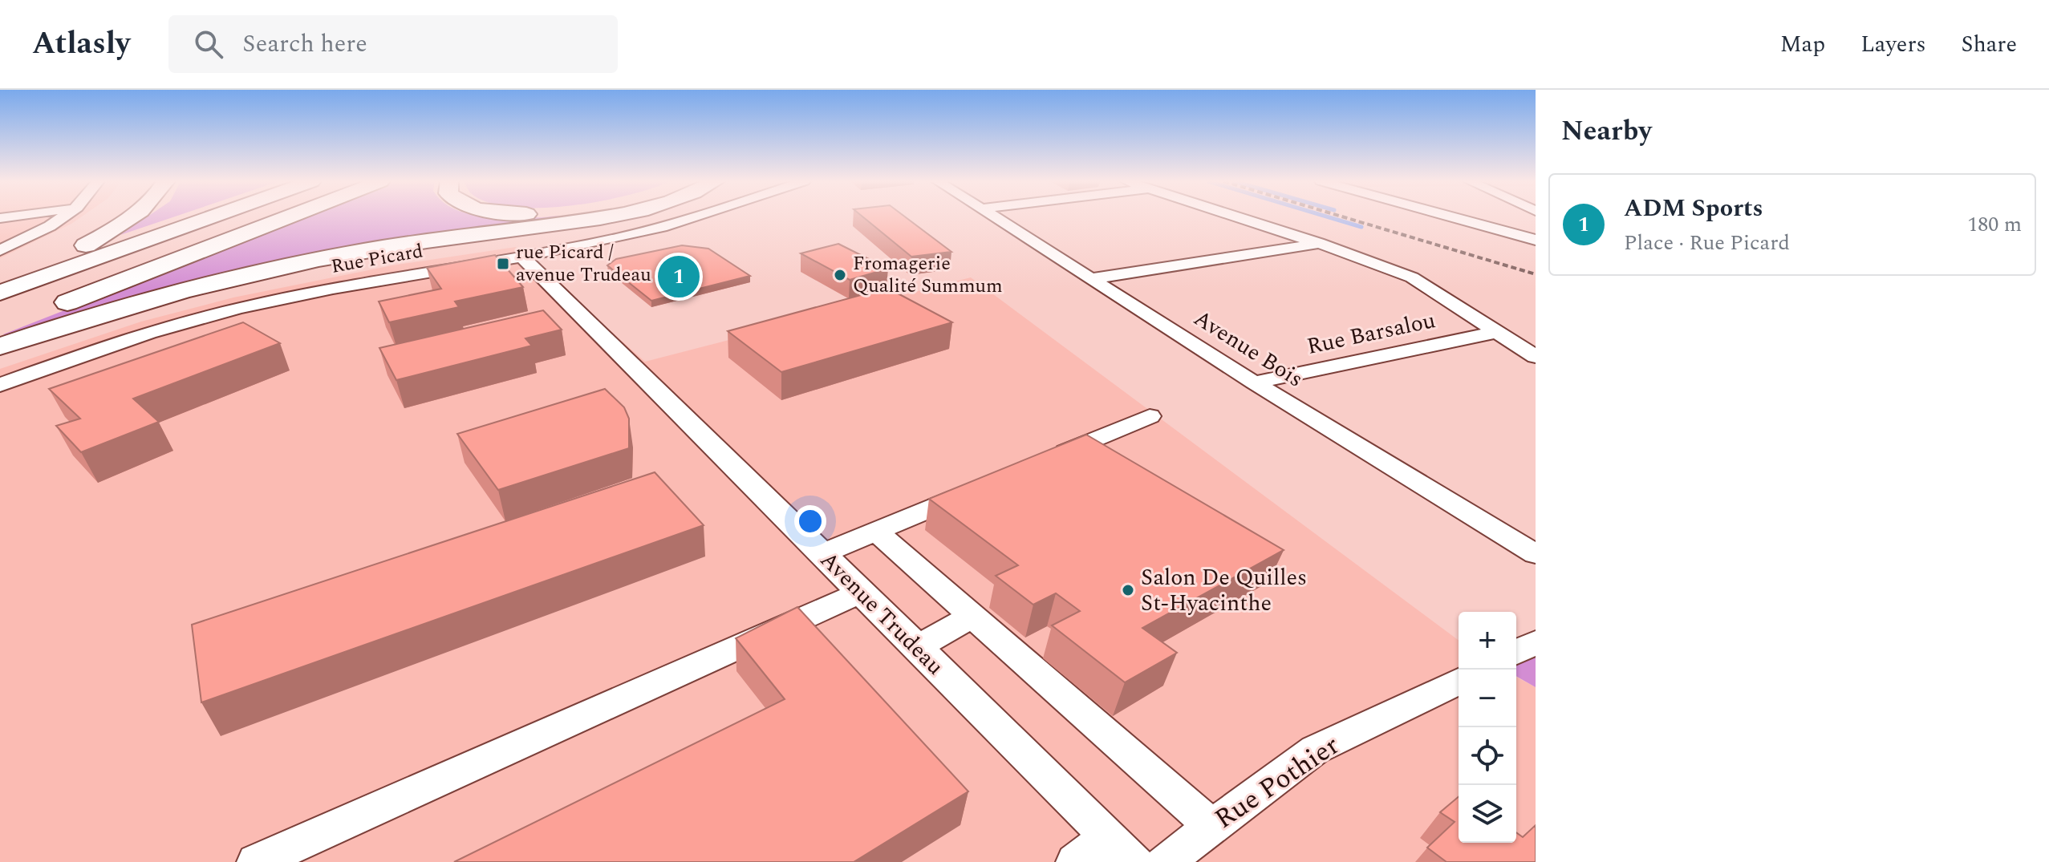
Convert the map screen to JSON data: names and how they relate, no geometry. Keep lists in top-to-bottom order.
{
  "streets": {
    "street": [
      "Rue Picard",
      "Rue Barsalou",
      "Avenue Bois",
      "Avenue Trudeau",
      "Rue Pothier"
    ]
  },
  "crossings": [
    ["Rue Picard", "Avenue Trudeau"],
    ["Rue Barsalou", "Avenue Bois"]
  ],
  "places": {
    "transit": ["rue Picard / avenue Trudeau"],
    "other": ["Fromagerie Qualité Summum", "Salon De Quilles St-Hyacinthe"]
  },
  "page": {
    "header": "Atlasly",
    "search": "Search here",
    "nav": ["Map", "Layers", "Share"],
    "heading": "Nearby",
    "list": [
      {
        "mark": "1",
        "name": "ADM Sports",
        "note": "Place · Rue Picard",
        "value": "180 m"
      }
    ],
    "pins": "1",
    "map_buttons": ["+", "−"]
  }
}
